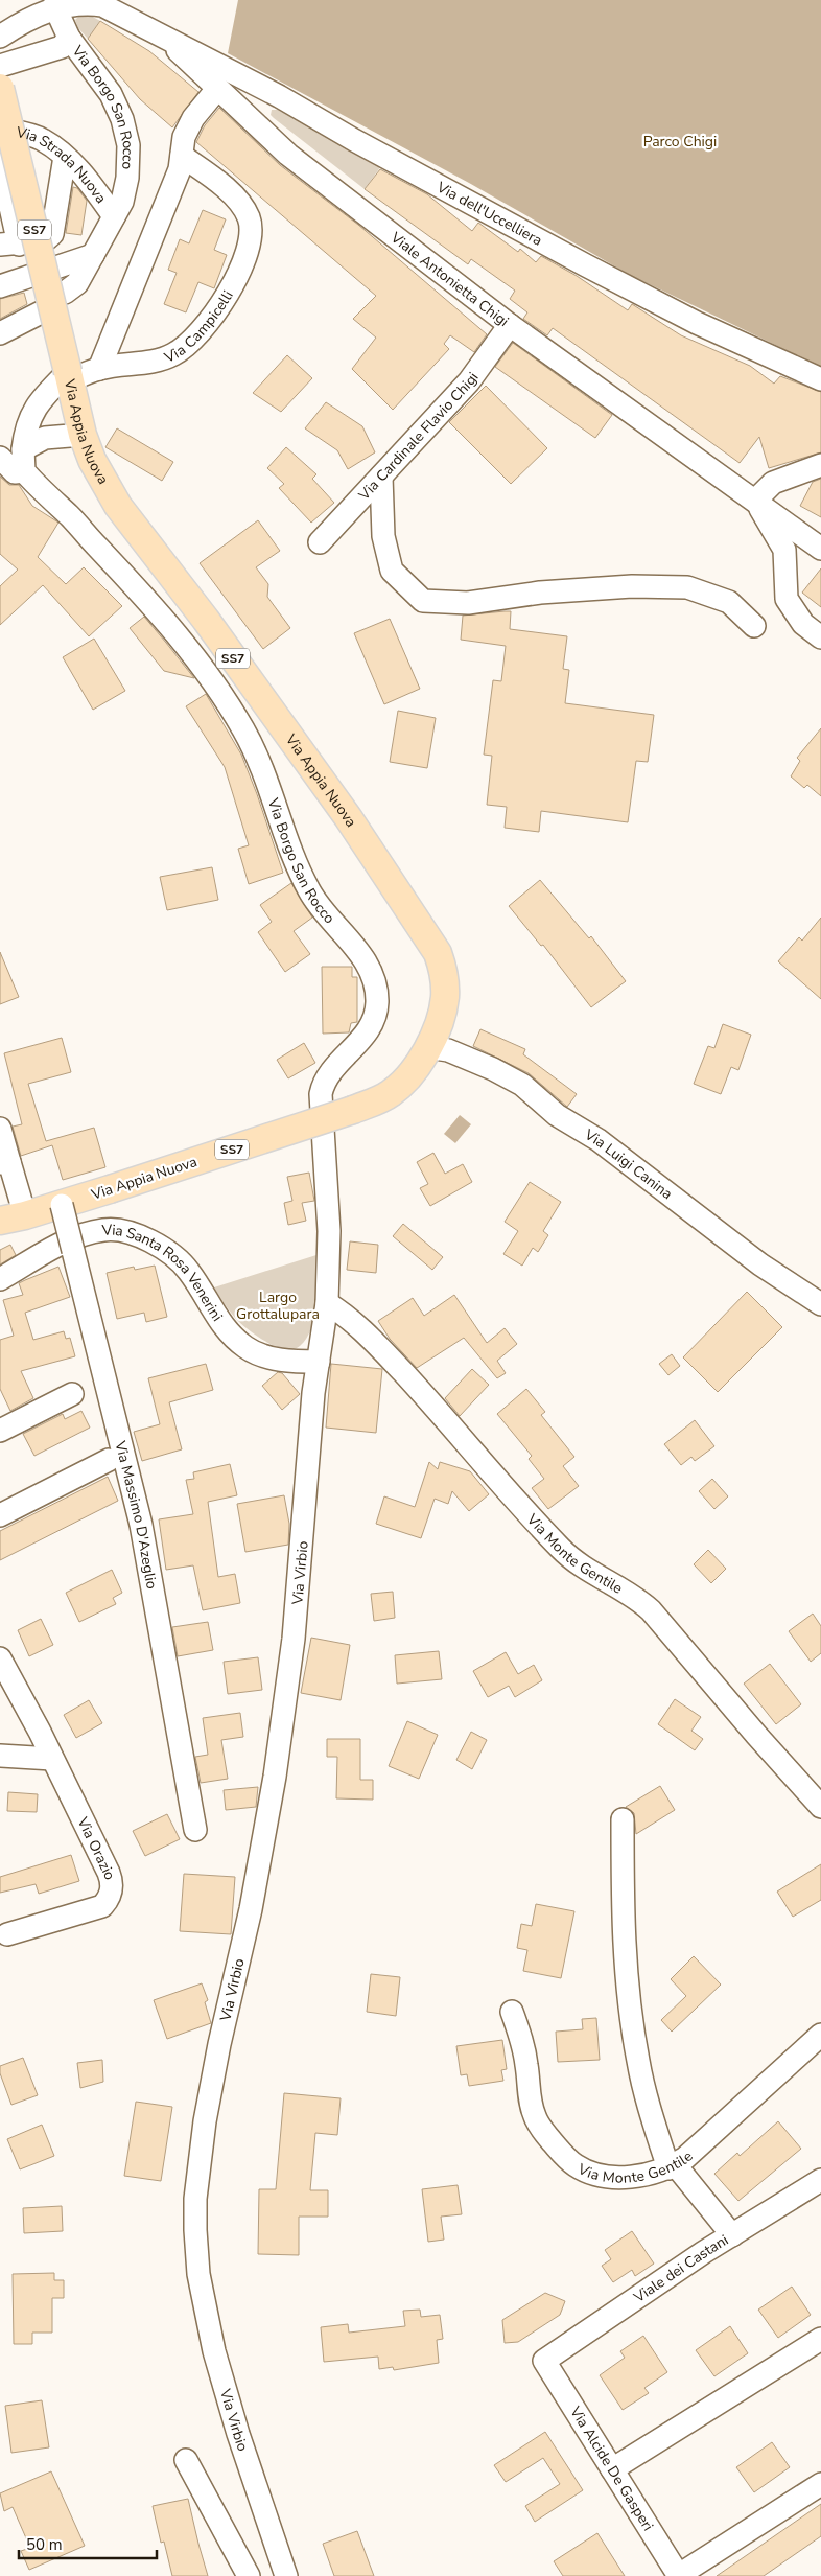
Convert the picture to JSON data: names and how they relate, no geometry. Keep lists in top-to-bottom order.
{
  "streets": {
    "main road": ["SS7", "Via Appia Nuova"],
    "street": [
      "Via Borgo San Rocco",
      "Via Strada Nuova",
      "Via dell'Uccelliera",
      "Viale Antonietta Chigi",
      "Via Campicelli",
      "Via Cardinale Flavio Chigi",
      "Via Luigi Canina",
      "Via Santa Rosa Venerini",
      "Via Massimo D'Azeglio",
      "Via Monte Gentile",
      "Via Virbio",
      "Via Orazio",
      "Viale dei Castani",
      "Via Alcide De Gasperi"
    ]
  },
  "crossings": [
    ["Via Borgo San Rocco", "Via Strada Nuova"],
    ["Via Borgo San Rocco", "Via dell'Uccelliera"],
    ["Via Borgo San Rocco", "Via Monte Gentile"],
    ["Via dell'Uccelliera", "Viale Antonietta Chigi"],
    ["Viale Antonietta Chigi", "Via Cardinale Flavio Chigi"],
    ["Via Campicelli", "Via Appia Nuova"],
    ["Via Appia Nuova", "Via Luigi Canina"],
    ["Via Appia Nuova", "Via Massimo D'Azeglio"],
    ["Via Santa Rosa Venerini", "Via Virbio"],
    ["Viale dei Castani", "Via Alcide De Gasperi"]
  ],
  "parks": ["Parco Chigi", "Largo Grottalupara"],
  "scale_bar": "50 m"
}
